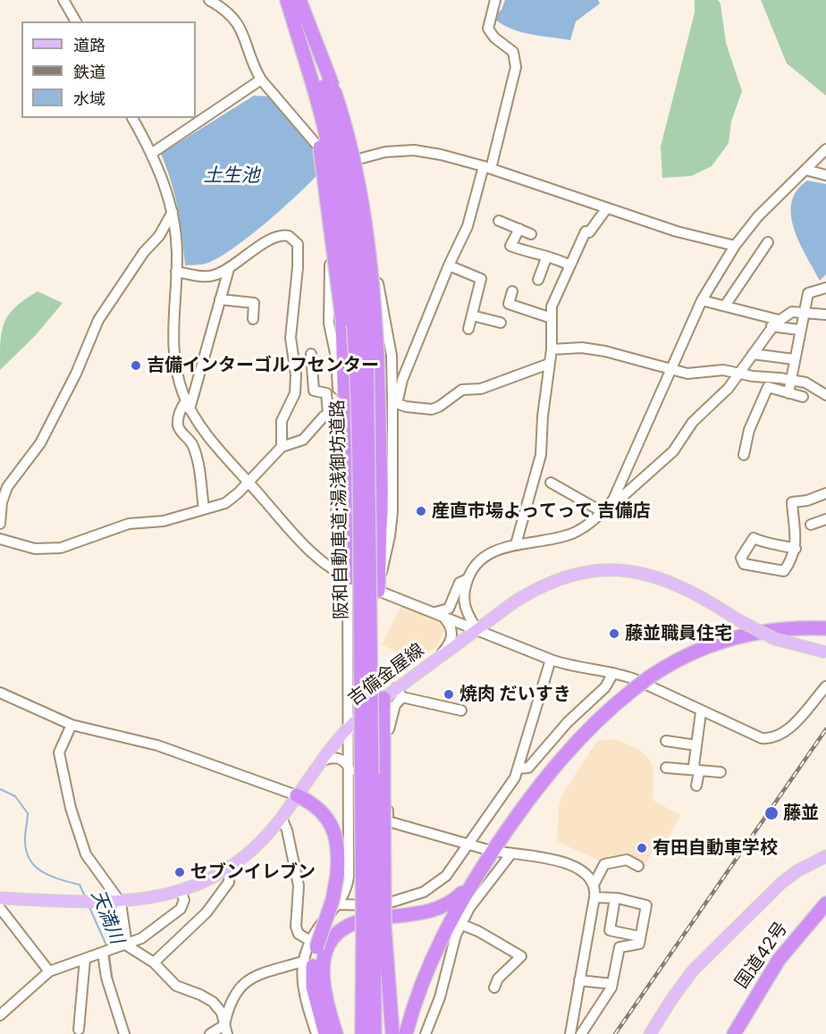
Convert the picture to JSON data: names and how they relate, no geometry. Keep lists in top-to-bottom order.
{
  "streets": {
    "highway": ["阪和自動車道;湯浅御坊道路", "国道42号"],
    "main road": ["吉備金屋線"]
  },
  "water": ["土生池", "天満川"],
  "places": [
    "吉備インターゴルフセンター",
    "産直市場よってって 吉備店",
    "藤並職員住宅",
    "焼肉 だいすき",
    "藤並",
    "有田自動車学校",
    "セブンイレブン"
  ],
  "legend": ["道路", "鉄道", "水域"]
}
